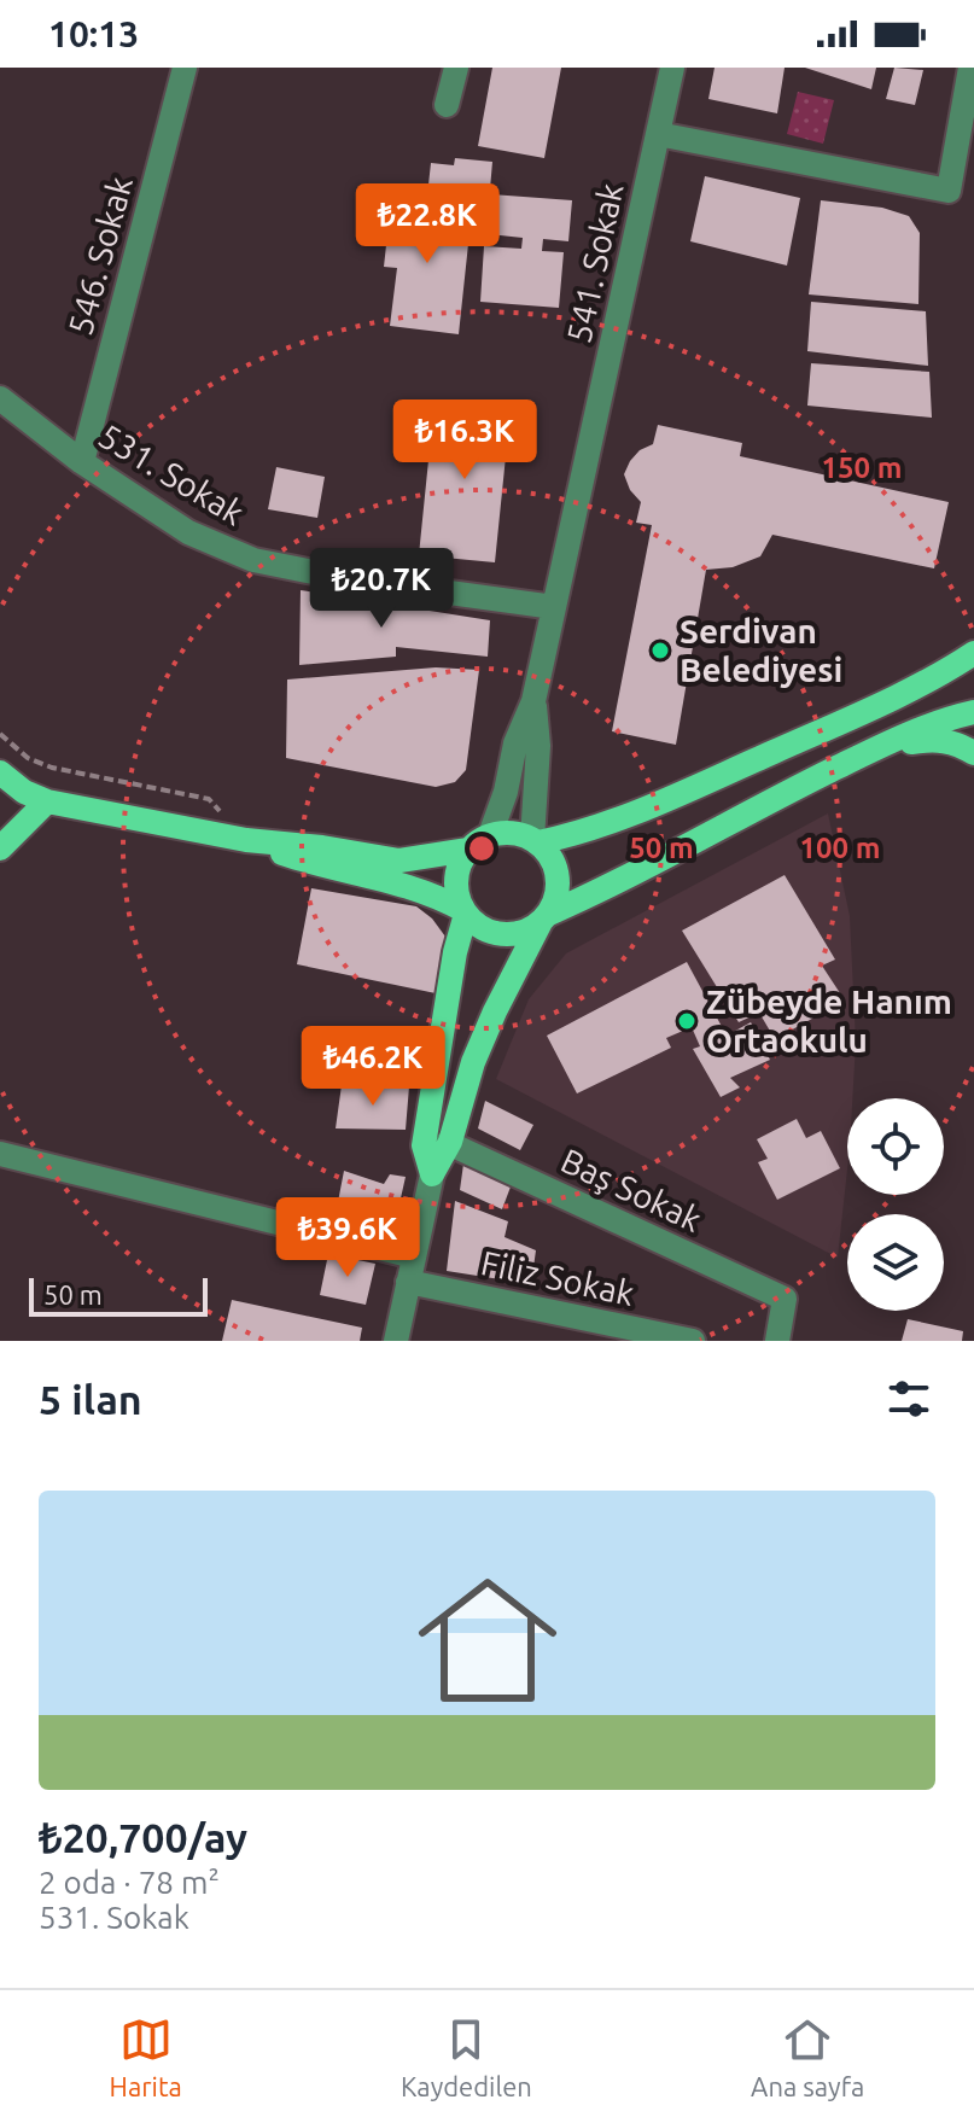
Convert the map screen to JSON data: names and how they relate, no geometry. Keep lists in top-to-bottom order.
{
  "streets": {
    "street": [
      "546. Sokak",
      "541. Sokak",
      "531. Sokak",
      "Baş Sokak",
      "Filiz Sokak"
    ]
  },
  "crossings": [
    ["546. Sokak", "531. Sokak"],
    ["541. Sokak", "531. Sokak"]
  ],
  "places": ["Serdivan Belediyesi", "Zübeyde Hanım Ortaokulu"],
  "scale_bar": "50 m",
  "page": {
    "status": "10:13",
    "price": [
      "₺22.8K",
      "₺16.3K",
      "₺20.7K",
      "₺46.2K",
      "₺39.6K"
    ],
    "scale": "50 m",
    "heading": "5 ilan",
    "list": [
      {
        "name": "₺20,700/ay",
        "note": "2 oda · 78 m² · 531. Sokak"
      }
    ],
    "tabs": ["Harita", "Kaydedilen", "Ana sayfa"]
  },
  "rings": ["150 m", "50 m", "100 m"]
}
